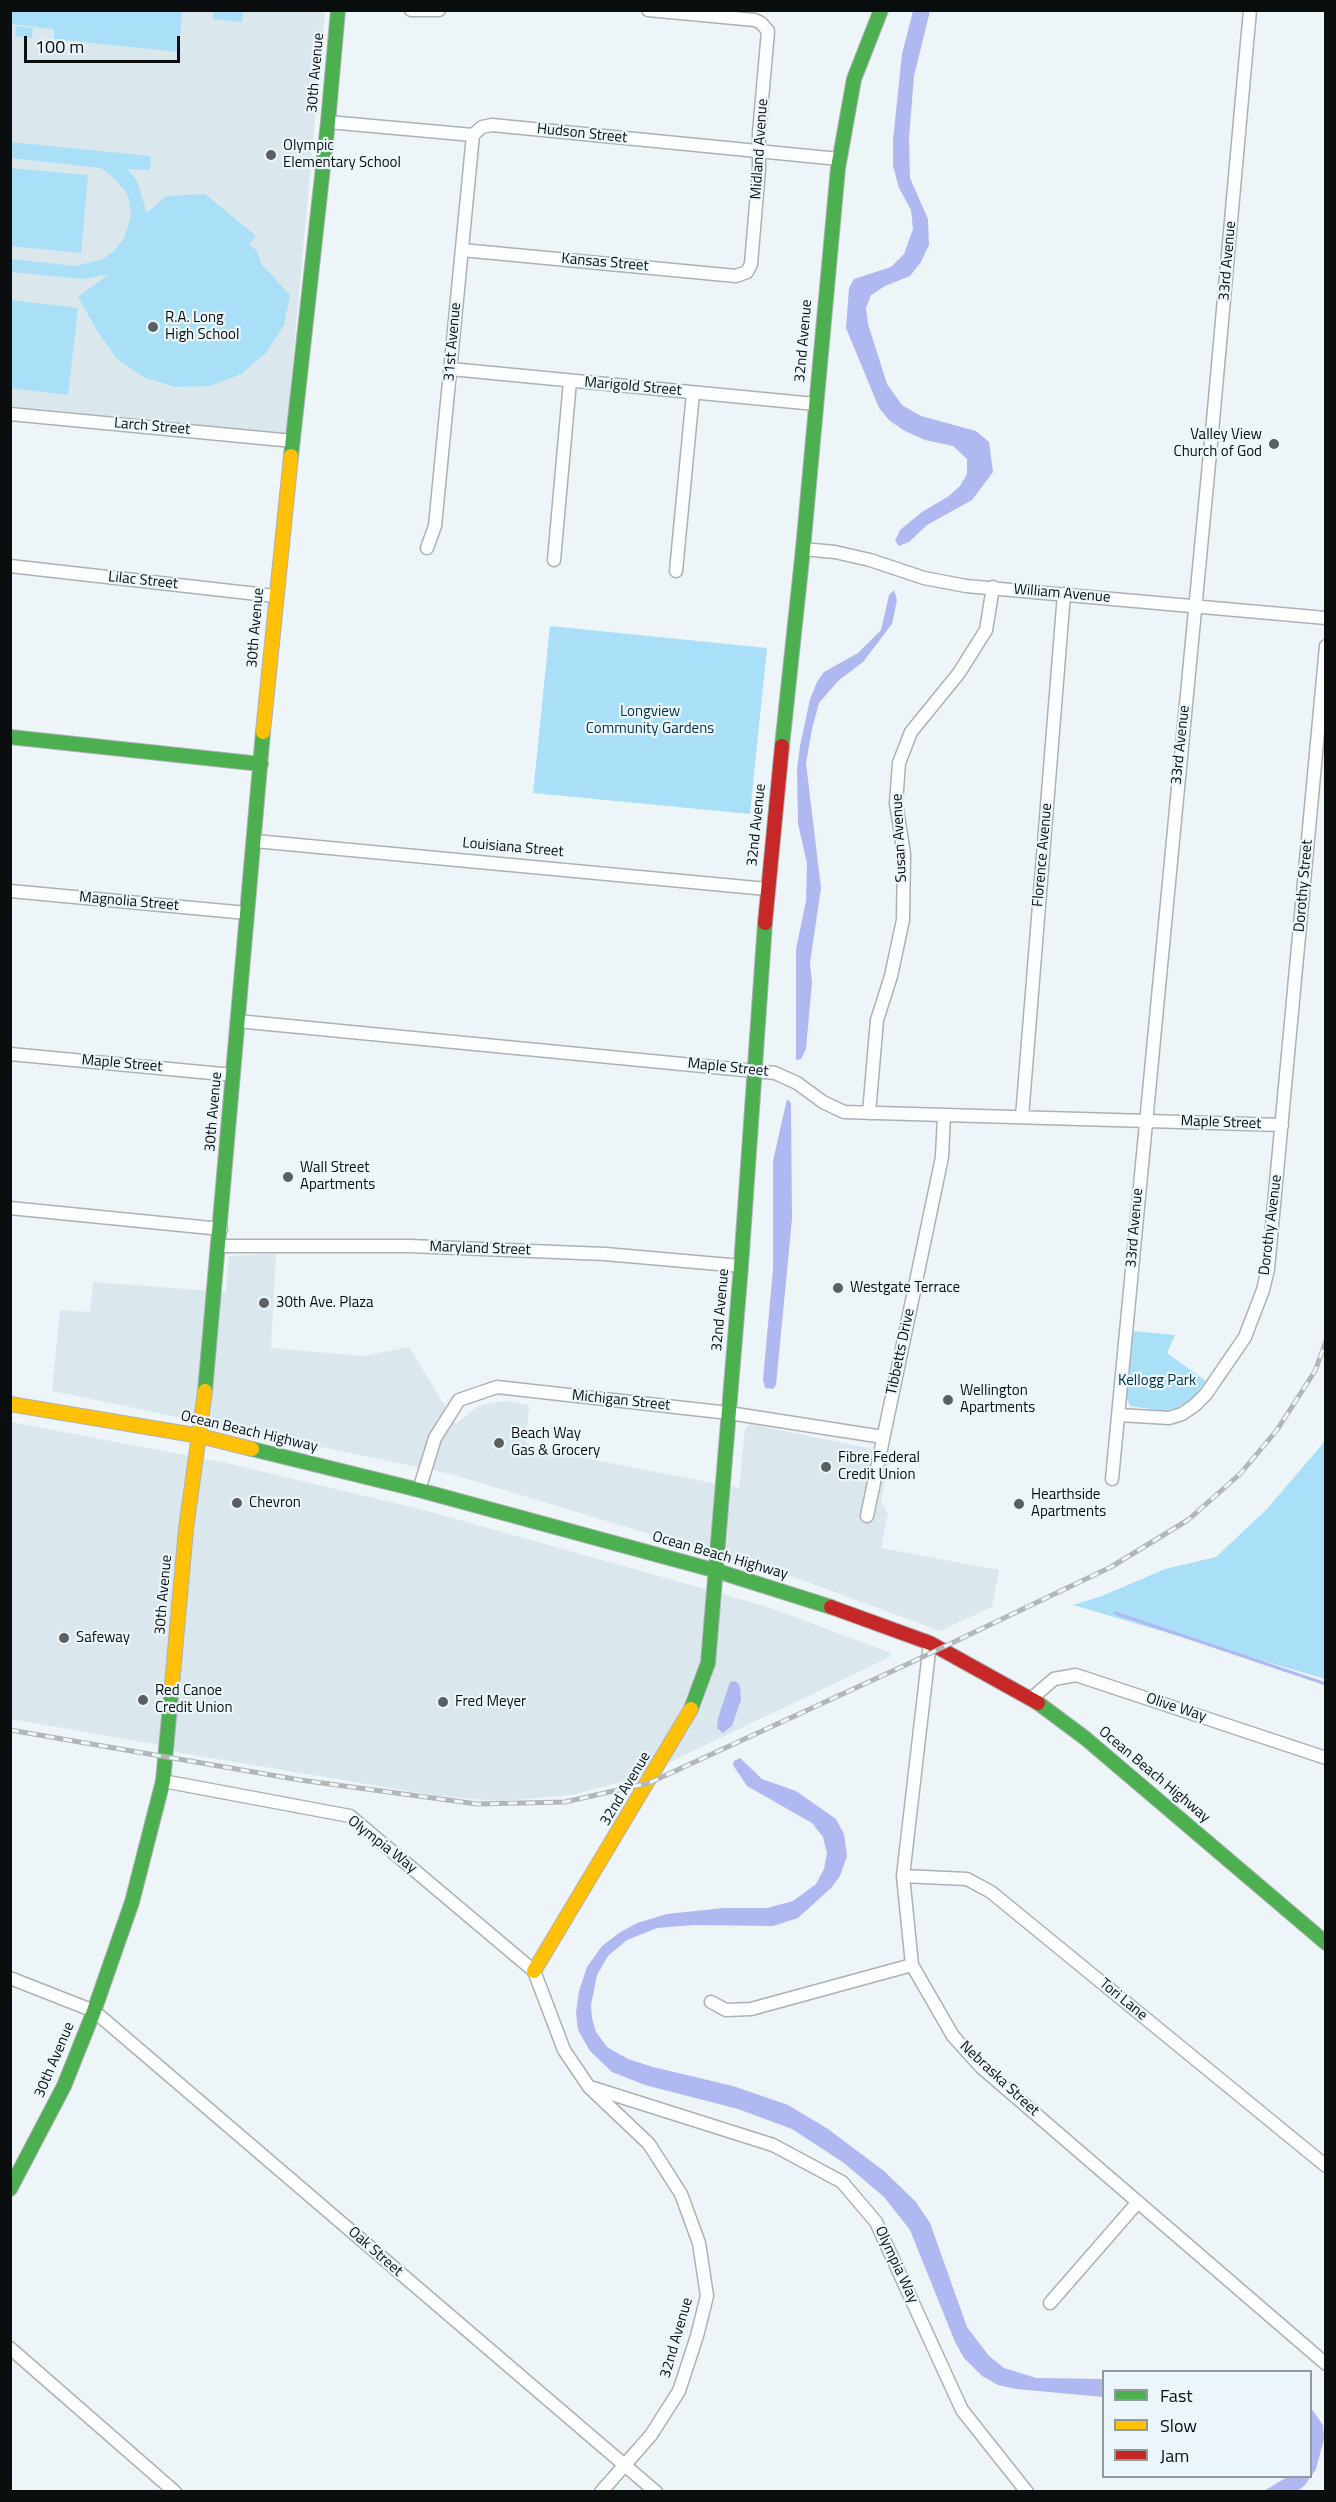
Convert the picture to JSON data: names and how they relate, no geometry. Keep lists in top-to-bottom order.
{
  "streets": {
    "street": [
      "30th Avenue",
      "Hudson Street",
      "Midland Avenue",
      "33rd Avenue",
      "Kansas Street",
      "32nd Avenue",
      "31st Avenue",
      "Marigold Street",
      "Larch Street",
      "Lilac Street",
      "William Avenue",
      "Susan Avenue",
      "Louisiana Street",
      "Florence Avenue",
      "Dorothy Street",
      "Magnolia Street",
      "Maple Street",
      "Dorothy Avenue",
      "Maryland Street",
      "Tibbetts Drive",
      "Michigan Street",
      "Ocean Beach Highway",
      "Olive Way",
      "Olympia Way",
      "Tori Lane",
      "Nebraska Street",
      "Oak Street"
    ]
  },
  "crossings": [
    ["30th Avenue", "Hudson Street"],
    ["30th Avenue", "Larch Street"],
    ["30th Avenue", "Lilac Street"],
    ["30th Avenue", "Louisiana Street"],
    ["30th Avenue", "Magnolia Street"],
    ["30th Avenue", "Maple Street"],
    ["30th Avenue", "Maryland Street"],
    ["30th Avenue", "Ocean Beach Highway"],
    ["30th Avenue", "Olympia Way"],
    ["30th Avenue", "Oak Street"],
    ["Hudson Street", "Midland Avenue"],
    ["Hudson Street", "32nd Avenue"],
    ["Hudson Street", "31st Avenue"],
    ["Midland Avenue", "Kansas Street"],
    ["33rd Avenue", "William Avenue"],
    ["33rd Avenue", "Maple Street"],
    ["33rd Avenue", "Dorothy Avenue"],
    ["Kansas Street", "31st Avenue"],
    ["32nd Avenue", "Marigold Street"],
    ["32nd Avenue", "William Avenue"],
    ["32nd Avenue", "Louisiana Street"],
    ["32nd Avenue", "Maple Street"],
    ["32nd Avenue", "Maryland Street"],
    ["32nd Avenue", "Michigan Street"],
    ["32nd Avenue", "Ocean Beach Highway"],
    ["32nd Avenue", "Olympia Way"],
    ["32nd Avenue", "Oak Street"],
    ["31st Avenue", "Marigold Street"],
    ["William Avenue", "Susan Avenue"],
    ["William Avenue", "Florence Avenue"],
    ["Susan Avenue", "Maple Street"],
    ["Florence Avenue", "Maple Street"],
    ["Dorothy Street", "Maple Street"],
    ["Dorothy Street", "Dorothy Avenue"],
    ["Maple Street", "Dorothy Avenue"],
    ["Maple Street", "Tibbetts Drive"],
    ["Tibbetts Drive", "Michigan Street"],
    ["Michigan Street", "Ocean Beach Highway"],
    ["Ocean Beach Highway", "Olive Way"],
    ["Ocean Beach Highway", "Nebraska Street"],
    ["Tori Lane", "Nebraska Street"]
  ],
  "parks": ["Longview Community Gardens", "Kellogg Park"],
  "places": [
    "Olympic Elementary School",
    "R.A. Long High School",
    "Valley View Church of God",
    "Wall Street Apartments",
    "Westgate Terrace",
    "30th Ave. Plaza",
    "Wellington Apartments",
    "Beach Way Gas & Grocery",
    "Fibre Federal Credit Union",
    "Chevron",
    "Hearthside Apartments",
    "Safeway",
    "Red Canoe Credit Union",
    "Fred Meyer"
  ],
  "legend": ["Fast", "Slow", "Jam"],
  "scale_bar": "100 m"
}
